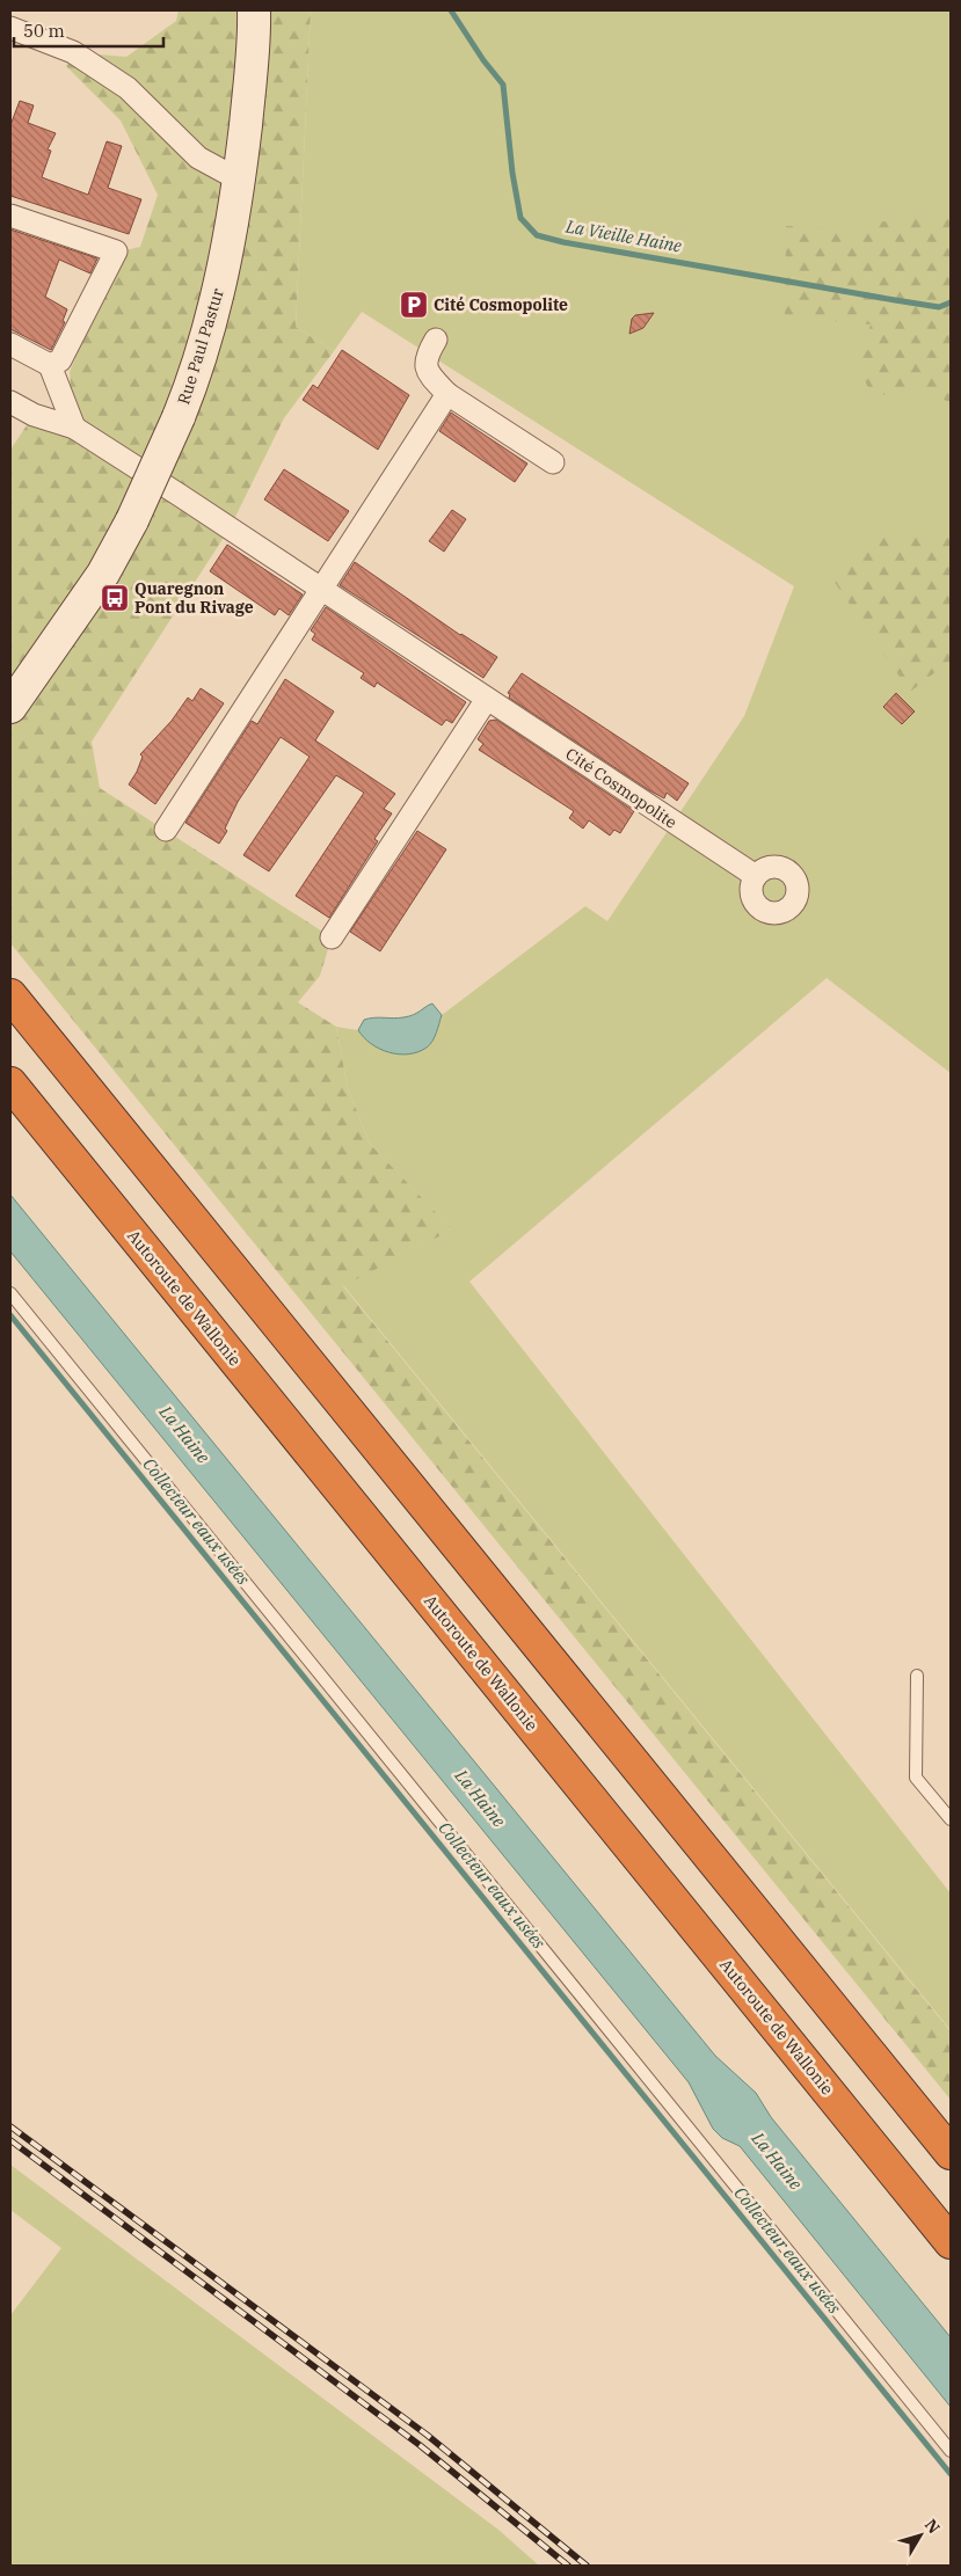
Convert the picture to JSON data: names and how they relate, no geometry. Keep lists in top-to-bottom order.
{
  "streets": {
    "highway": ["Autoroute de Wallonie"],
    "main road": ["Rue Paul Pastur"],
    "street": ["Cité Cosmopolite"]
  },
  "water": ["La Vieille Haine", "La Haine", "Collecteur eaux usées"],
  "places": {
    "parking": ["Cité Cosmopolite"],
    "bus stop": ["Quaregnon Pont du Rivage"]
  },
  "scale_bar": "50 m",
  "north": "top right"
}
